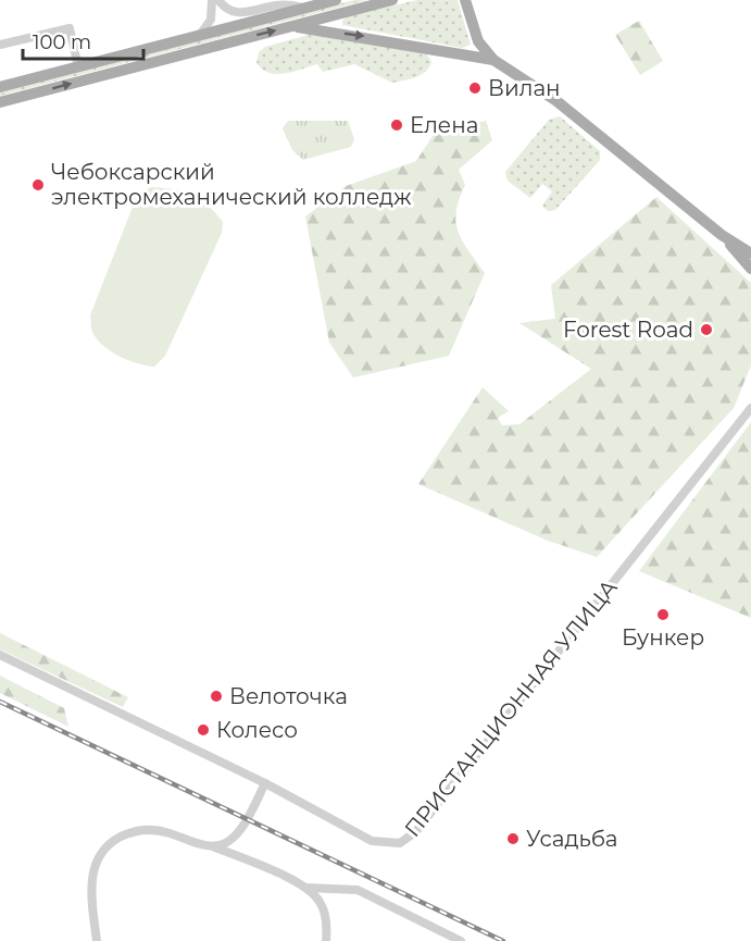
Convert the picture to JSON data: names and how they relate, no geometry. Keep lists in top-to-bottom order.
{
  "streets": {
    "street": ["ПРИСТАНЦИОННАЯ УЛИЦА"]
  },
  "places": [
    "Вилан",
    "Елена",
    "Чебоксарский электромеханический колледж",
    "Forest Road",
    "Бункер",
    "Велоточка",
    "Колесо",
    "Усадьба"
  ],
  "scale_bar": "100 m"
}
